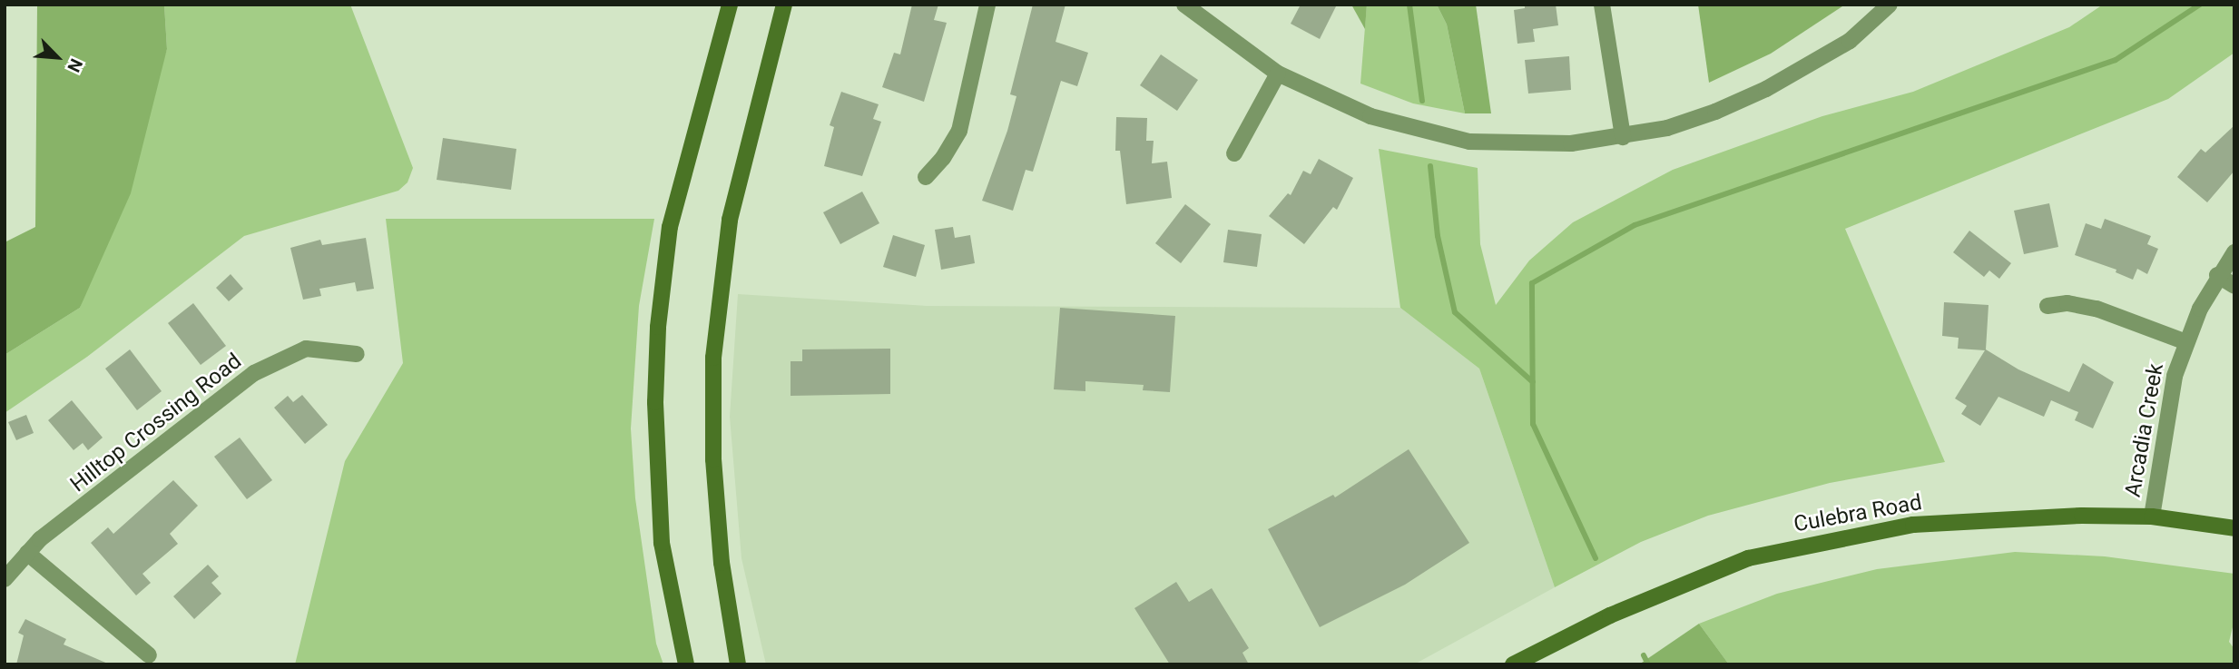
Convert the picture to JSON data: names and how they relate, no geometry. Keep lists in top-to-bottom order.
{
  "streets": {
    "main road": ["Culebra Road"],
    "street": ["Hilltop Crossing Road", "Arcadia Creek"]
  },
  "crossings": [
    ["Arcadia Creek", "Culebra Road"]
  ],
  "north": "bottom right"
}
